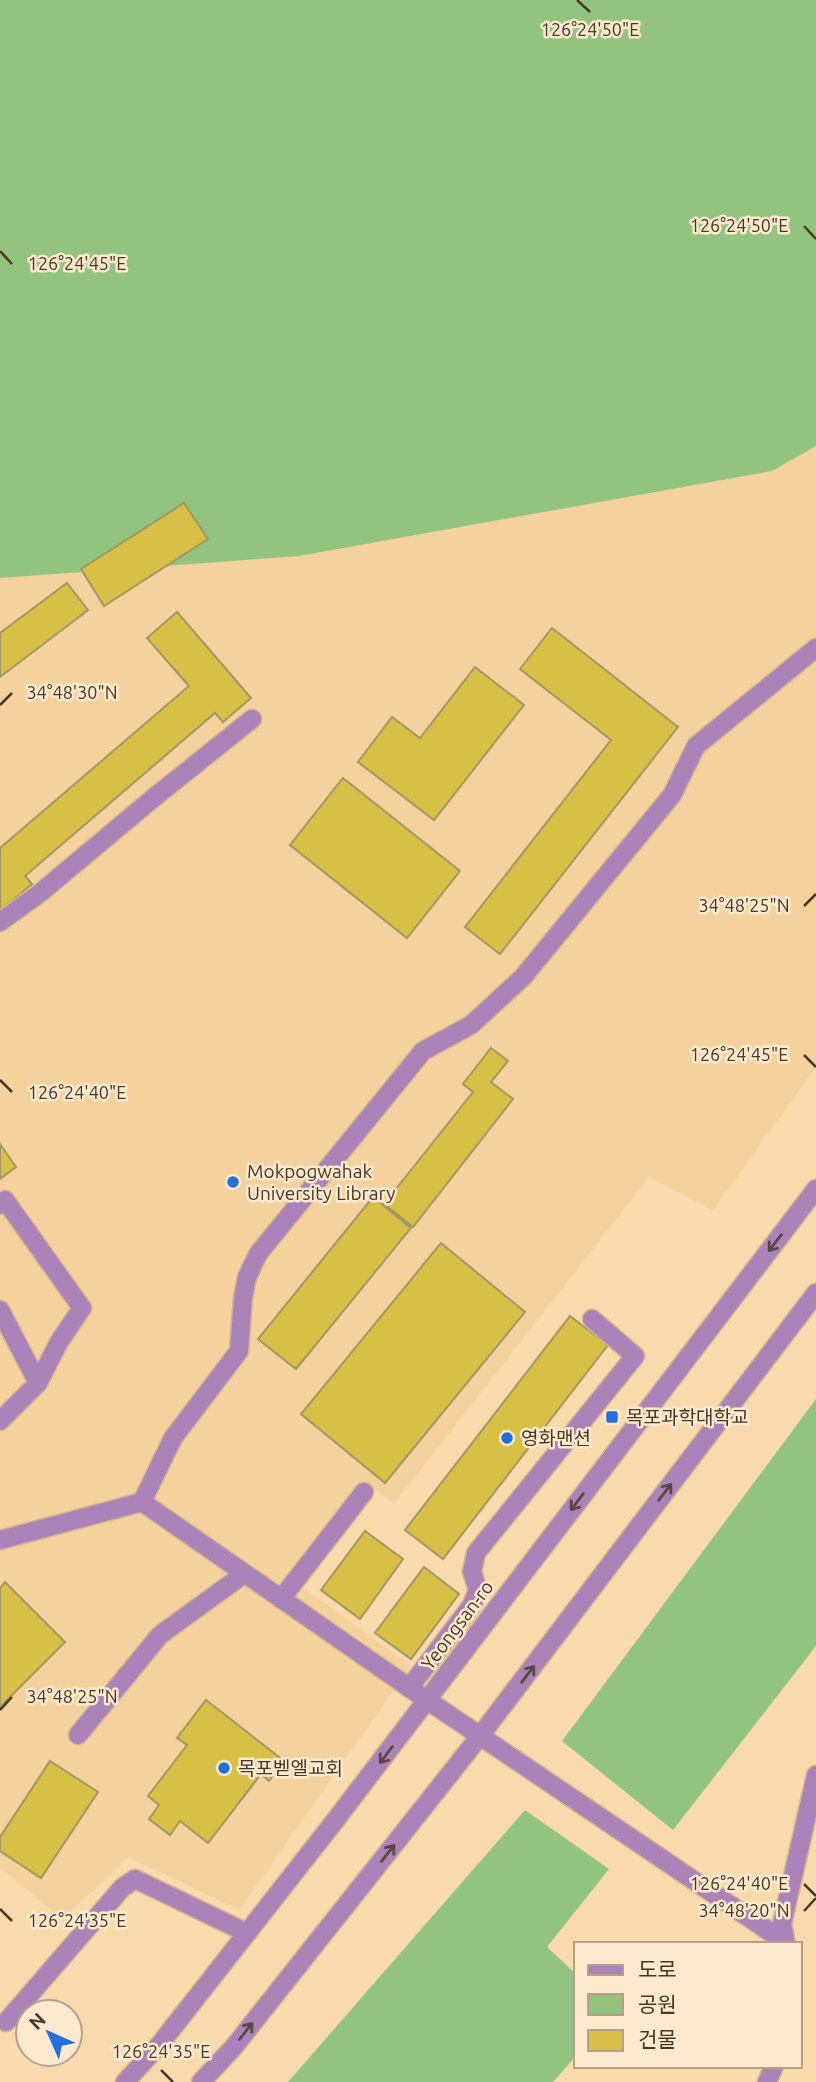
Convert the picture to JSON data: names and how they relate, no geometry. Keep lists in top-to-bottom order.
{
  "streets": {
    "street": ["Yeongsan-ro"]
  },
  "places": {
    "other": ["Mokpogwahak University Library", "영화맨션", "목포벧엘교회"],
    "transit": ["목포과학대학교"]
  },
  "legend": ["도로", "공원", "건물"],
  "north": "top left",
  "coordinates": [
    "126°24'50\"E",
    "126°24'45\"E",
    "34°48'30\"N",
    "34°48'25\"N",
    "126°24'40\"E",
    "34°48'20\"N",
    "126°24'35\"E"
  ]
}
